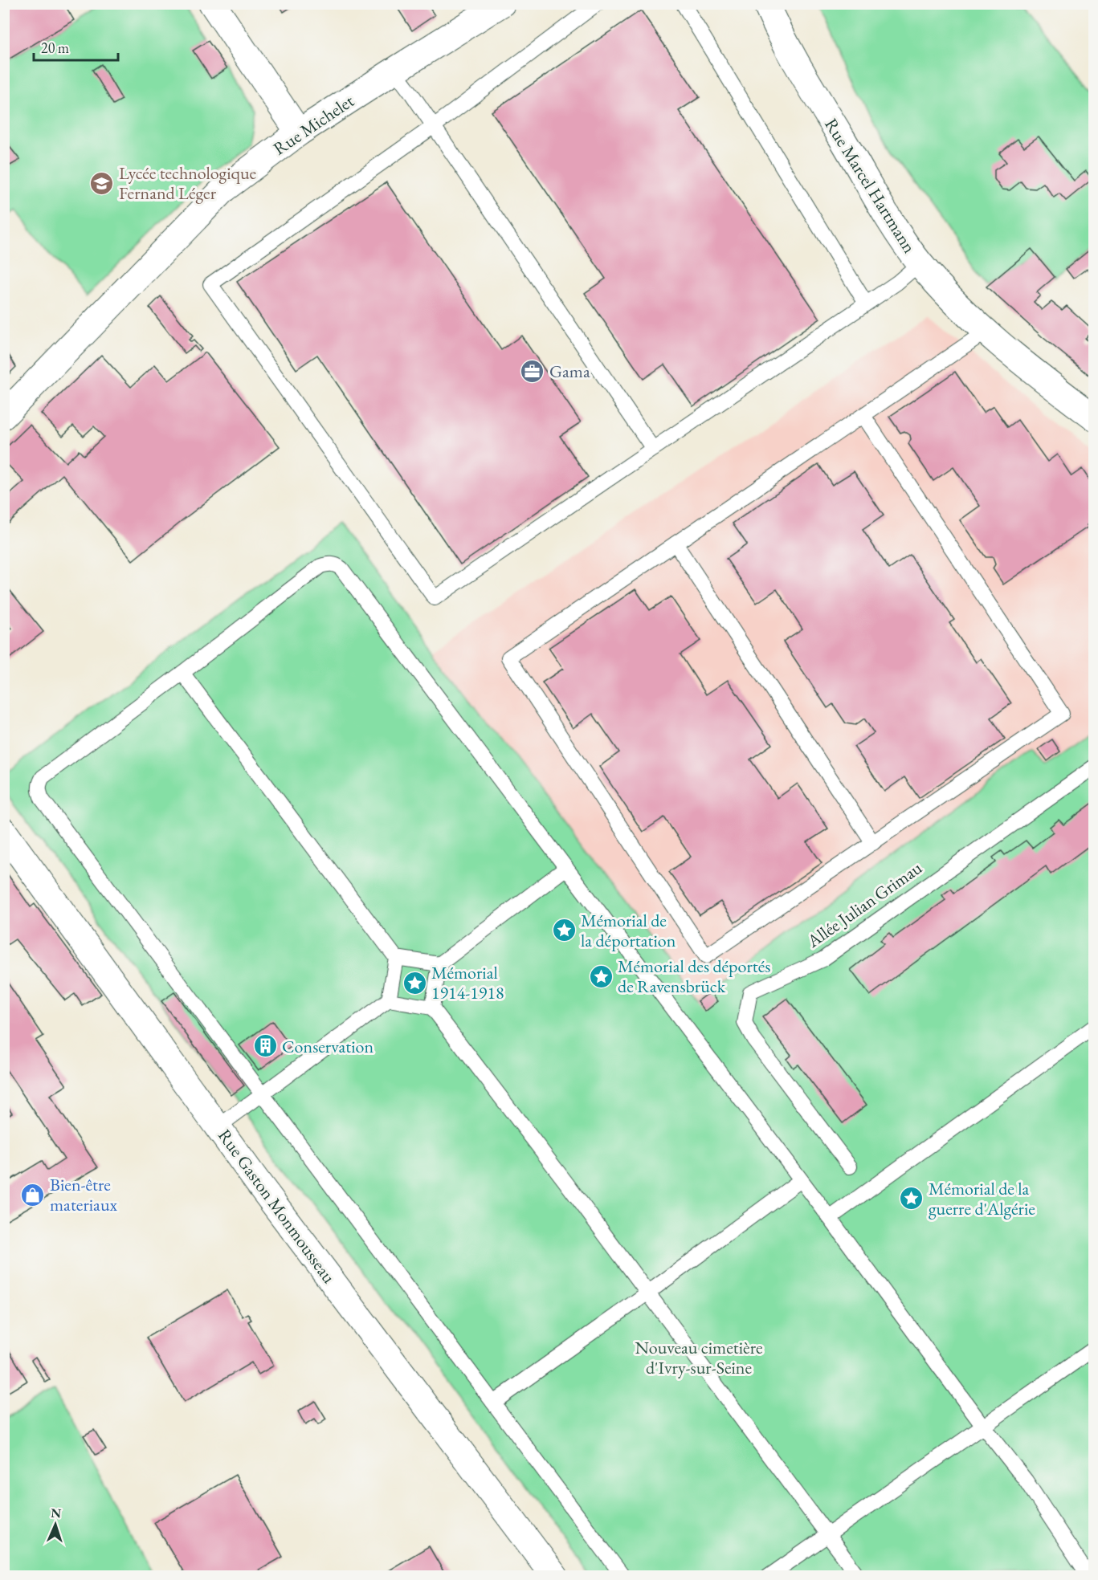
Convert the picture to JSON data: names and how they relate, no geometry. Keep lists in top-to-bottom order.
{
  "streets": {
    "street": ["Rue Michelet", "Rue Marcel Hartmann", "Rue Gaston Monmousseau"],
    "lane": ["Allée Julian Grimau"]
  },
  "parks": ["Nouveau cimetière d'Ivry-sur-Seine"],
  "places": {
    "school or university": ["Lycée technologique Fernand Léger"],
    "office": ["Gama"],
    "place": [
      "Mémorial de la déportation",
      "Mémorial des déportés de Ravensbrück",
      "Mémorial 1914-1918",
      "Mémorial de la guerre d'Algérie"
    ],
    "building": ["Conservation"],
    "shop": ["Bien-être materiaux"]
  },
  "scale_bar": "20 m",
  "north": "top"
}
